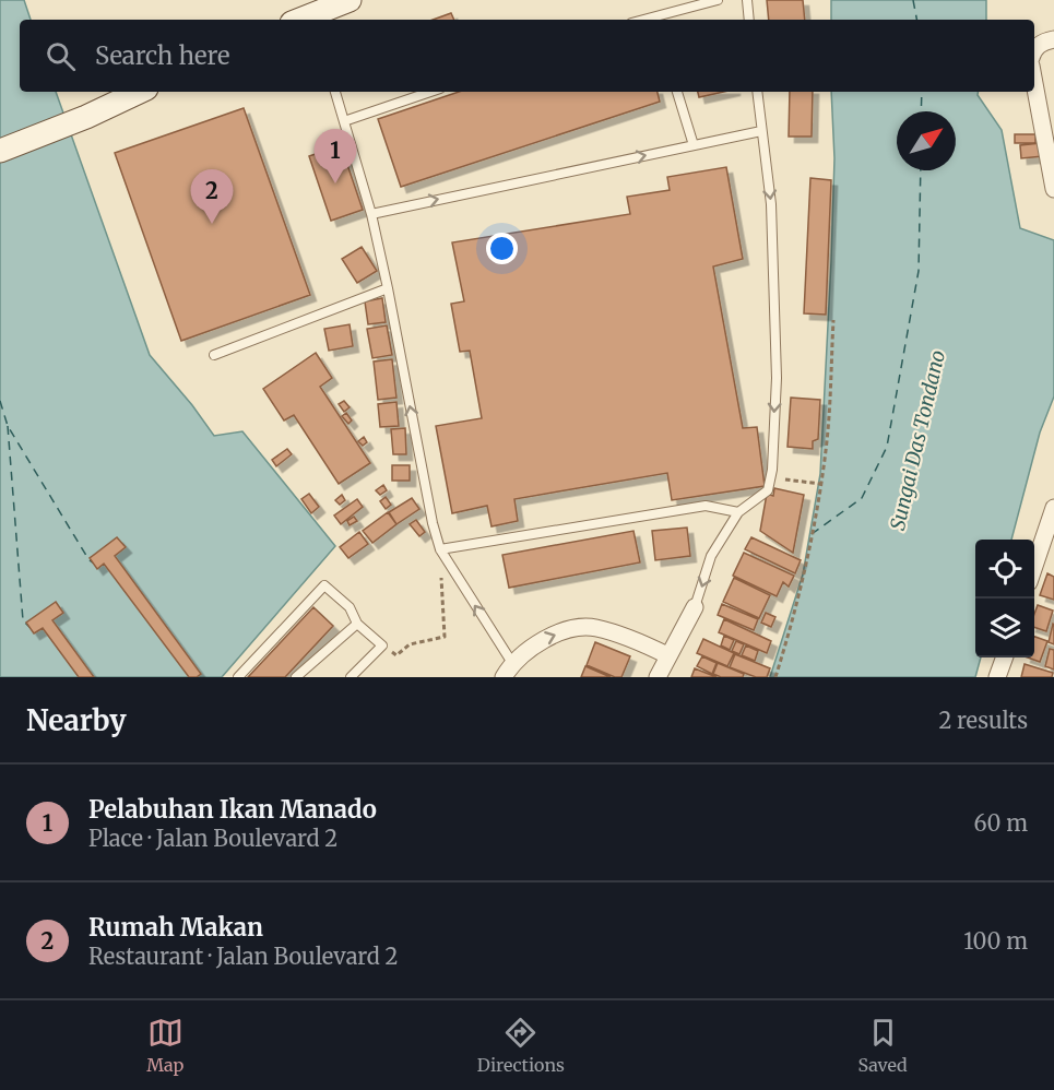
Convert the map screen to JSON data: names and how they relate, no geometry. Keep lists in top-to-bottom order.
{
  "water": ["Sungai Das Tondano"],
  "north": "top right",
  "page": {
    "search": "Search here",
    "pins": ["1", "2"],
    "heading": ["Nearby", "2 results"],
    "list": [
      {
        "mark": "1",
        "name": "Pelabuhan Ikan Manado",
        "note": "Place · Jalan Boulevard 2",
        "value": "60 m"
      },
      {
        "mark": "2",
        "name": "Rumah Makan",
        "note": "Restaurant · Jalan Boulevard 2",
        "value": "100 m"
      }
    ],
    "nav": ["Map", "Directions", "Saved"]
  }
}
